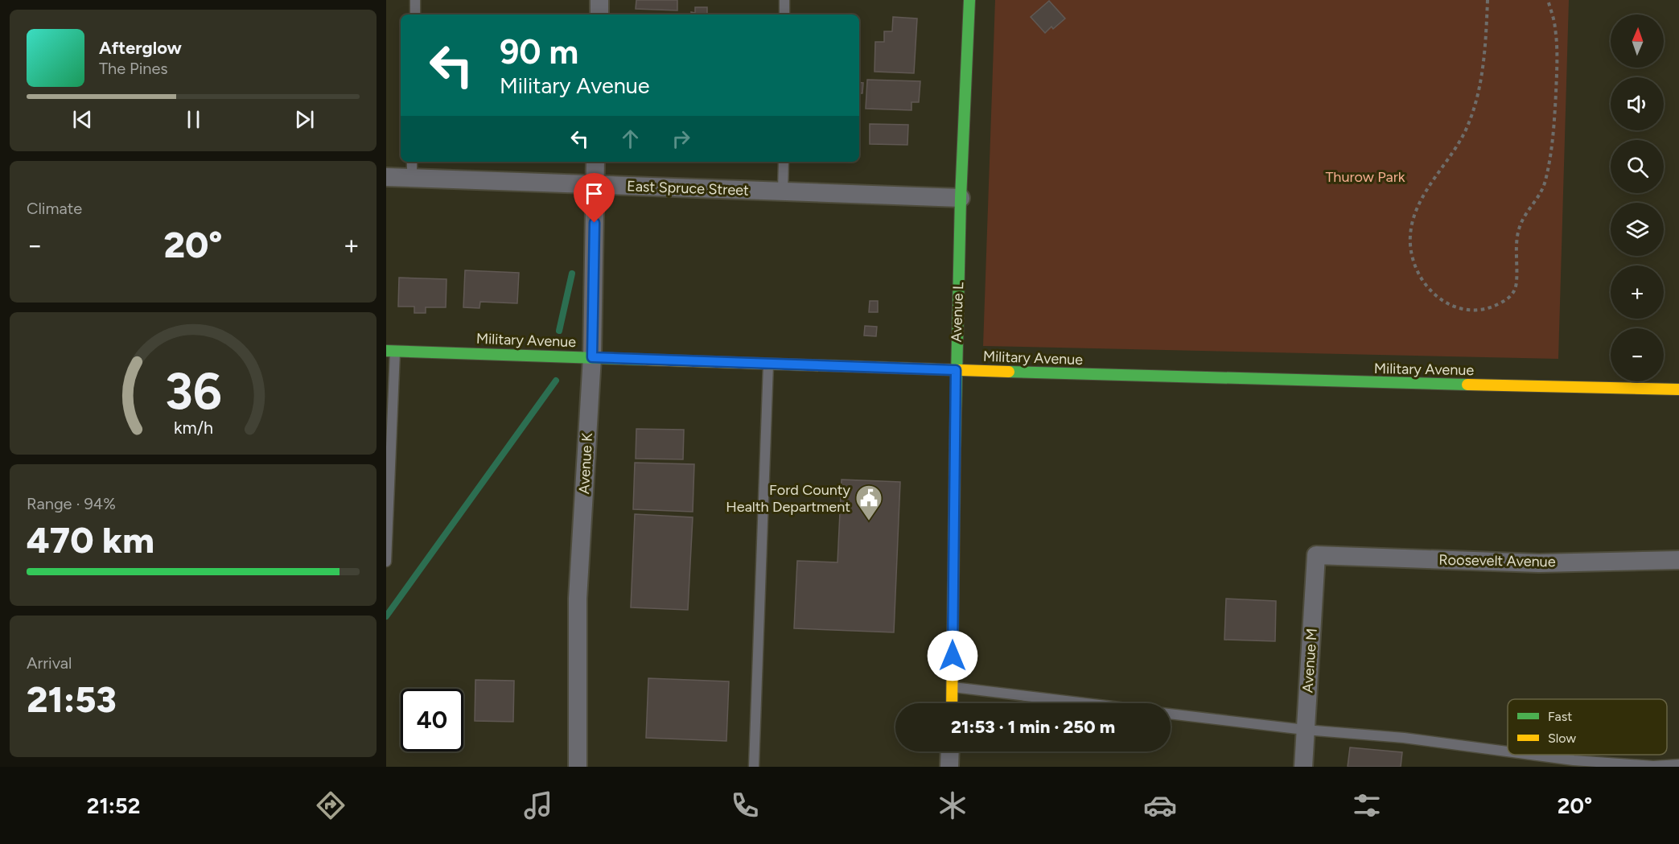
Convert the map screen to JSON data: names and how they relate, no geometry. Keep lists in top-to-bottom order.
{
  "streets": {
    "street": [
      "East Spruce Street",
      "Avenue L",
      "Military Avenue",
      "Avenue K",
      "Roosevelt Avenue",
      "Avenue M"
    ]
  },
  "crossings": [
    ["East Spruce Street", "Avenue L"],
    ["East Spruce Street", "Avenue K"],
    ["Avenue L", "Military Avenue"],
    ["Military Avenue", "Avenue K"],
    ["Roosevelt Avenue", "Avenue M"]
  ],
  "parks": ["Thurow Park"],
  "places": {
    "public building": ["Ford County Health Department"]
  },
  "legend": ["Fast", "Slow"],
  "north": "top",
  "page": {
    "map_buttons": ["+", "−"],
    "turn": ["90 m", "Military Avenue"],
    "song": ["Afterglow", "The Pines"],
    "tile": [
      "Climate",
      ["Range · 94%", "470 km"],
      ["Arrival", "21:53"]
    ],
    "heat": ["−", "20°", "+"],
    "limit": "40",
    "trip": "21:53 · 1 min · 250 m",
    "tabs": ["21:52", "20°"],
    "gauge": ["36", "km/h"]
  }
}
